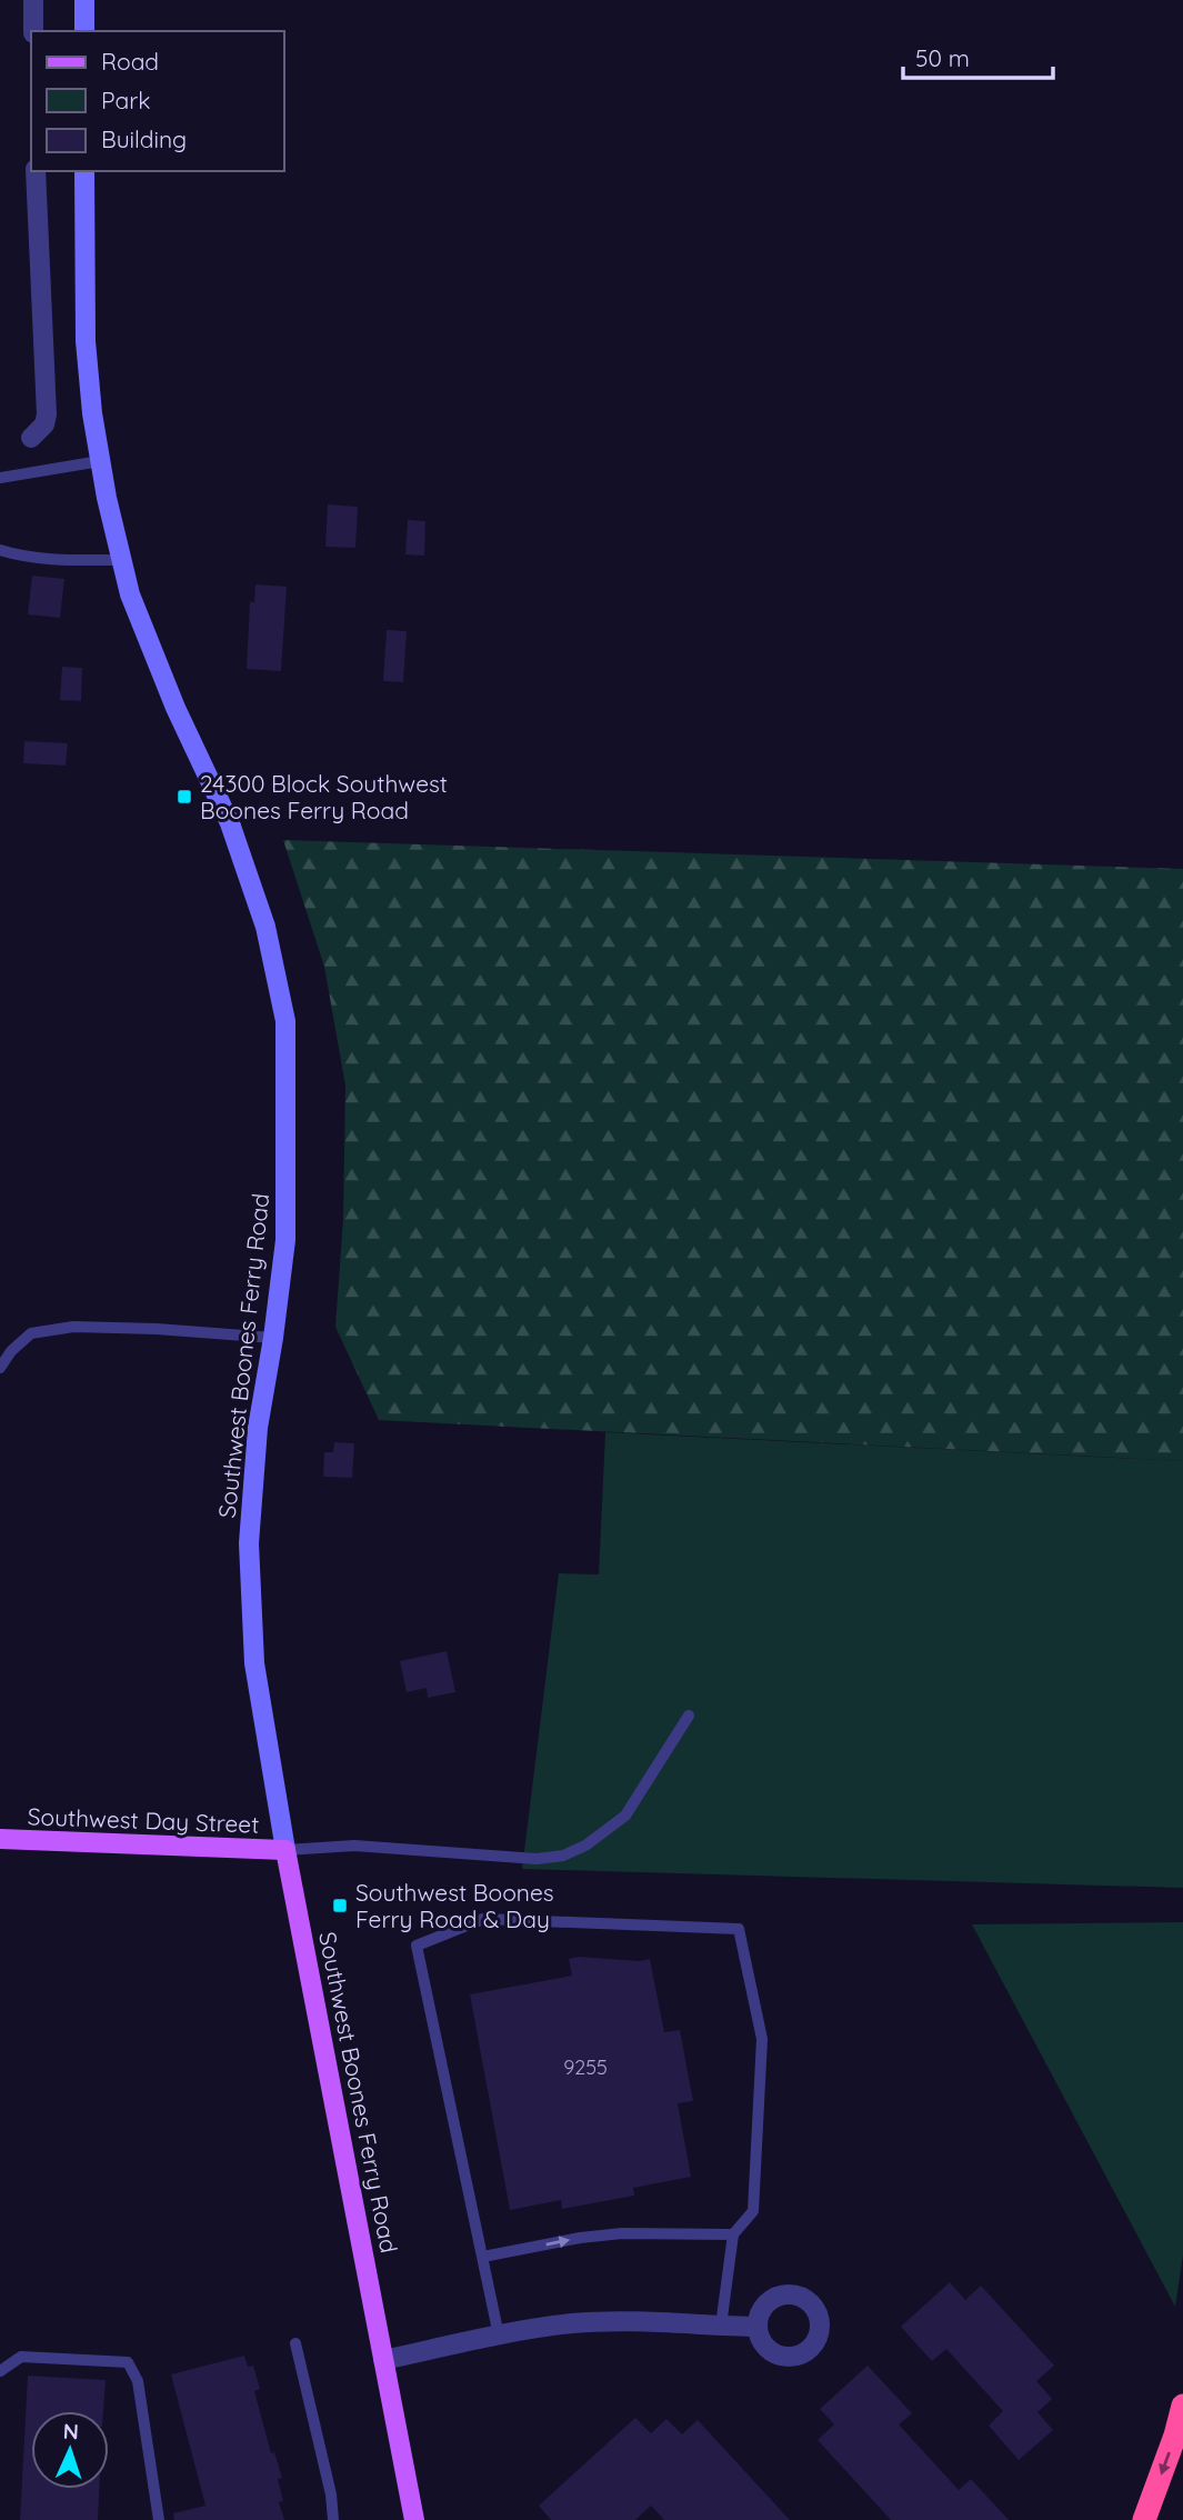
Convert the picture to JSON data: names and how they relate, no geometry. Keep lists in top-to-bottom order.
{
  "streets": {
    "main road": ["Southwest Boones Ferry Road", "Southwest Day Street"]
  },
  "crossings": [
    ["Southwest Boones Ferry Road", "Southwest Day Street"]
  ],
  "places": {
    "transit": ["24300 Block Southwest Boones Ferry Road", "Southwest Boones Ferry Road & Day"]
  },
  "house_numbers": ["9255"],
  "legend": ["Road", "Park", "Building"],
  "scale_bar": "50 m",
  "north": "top"
}
